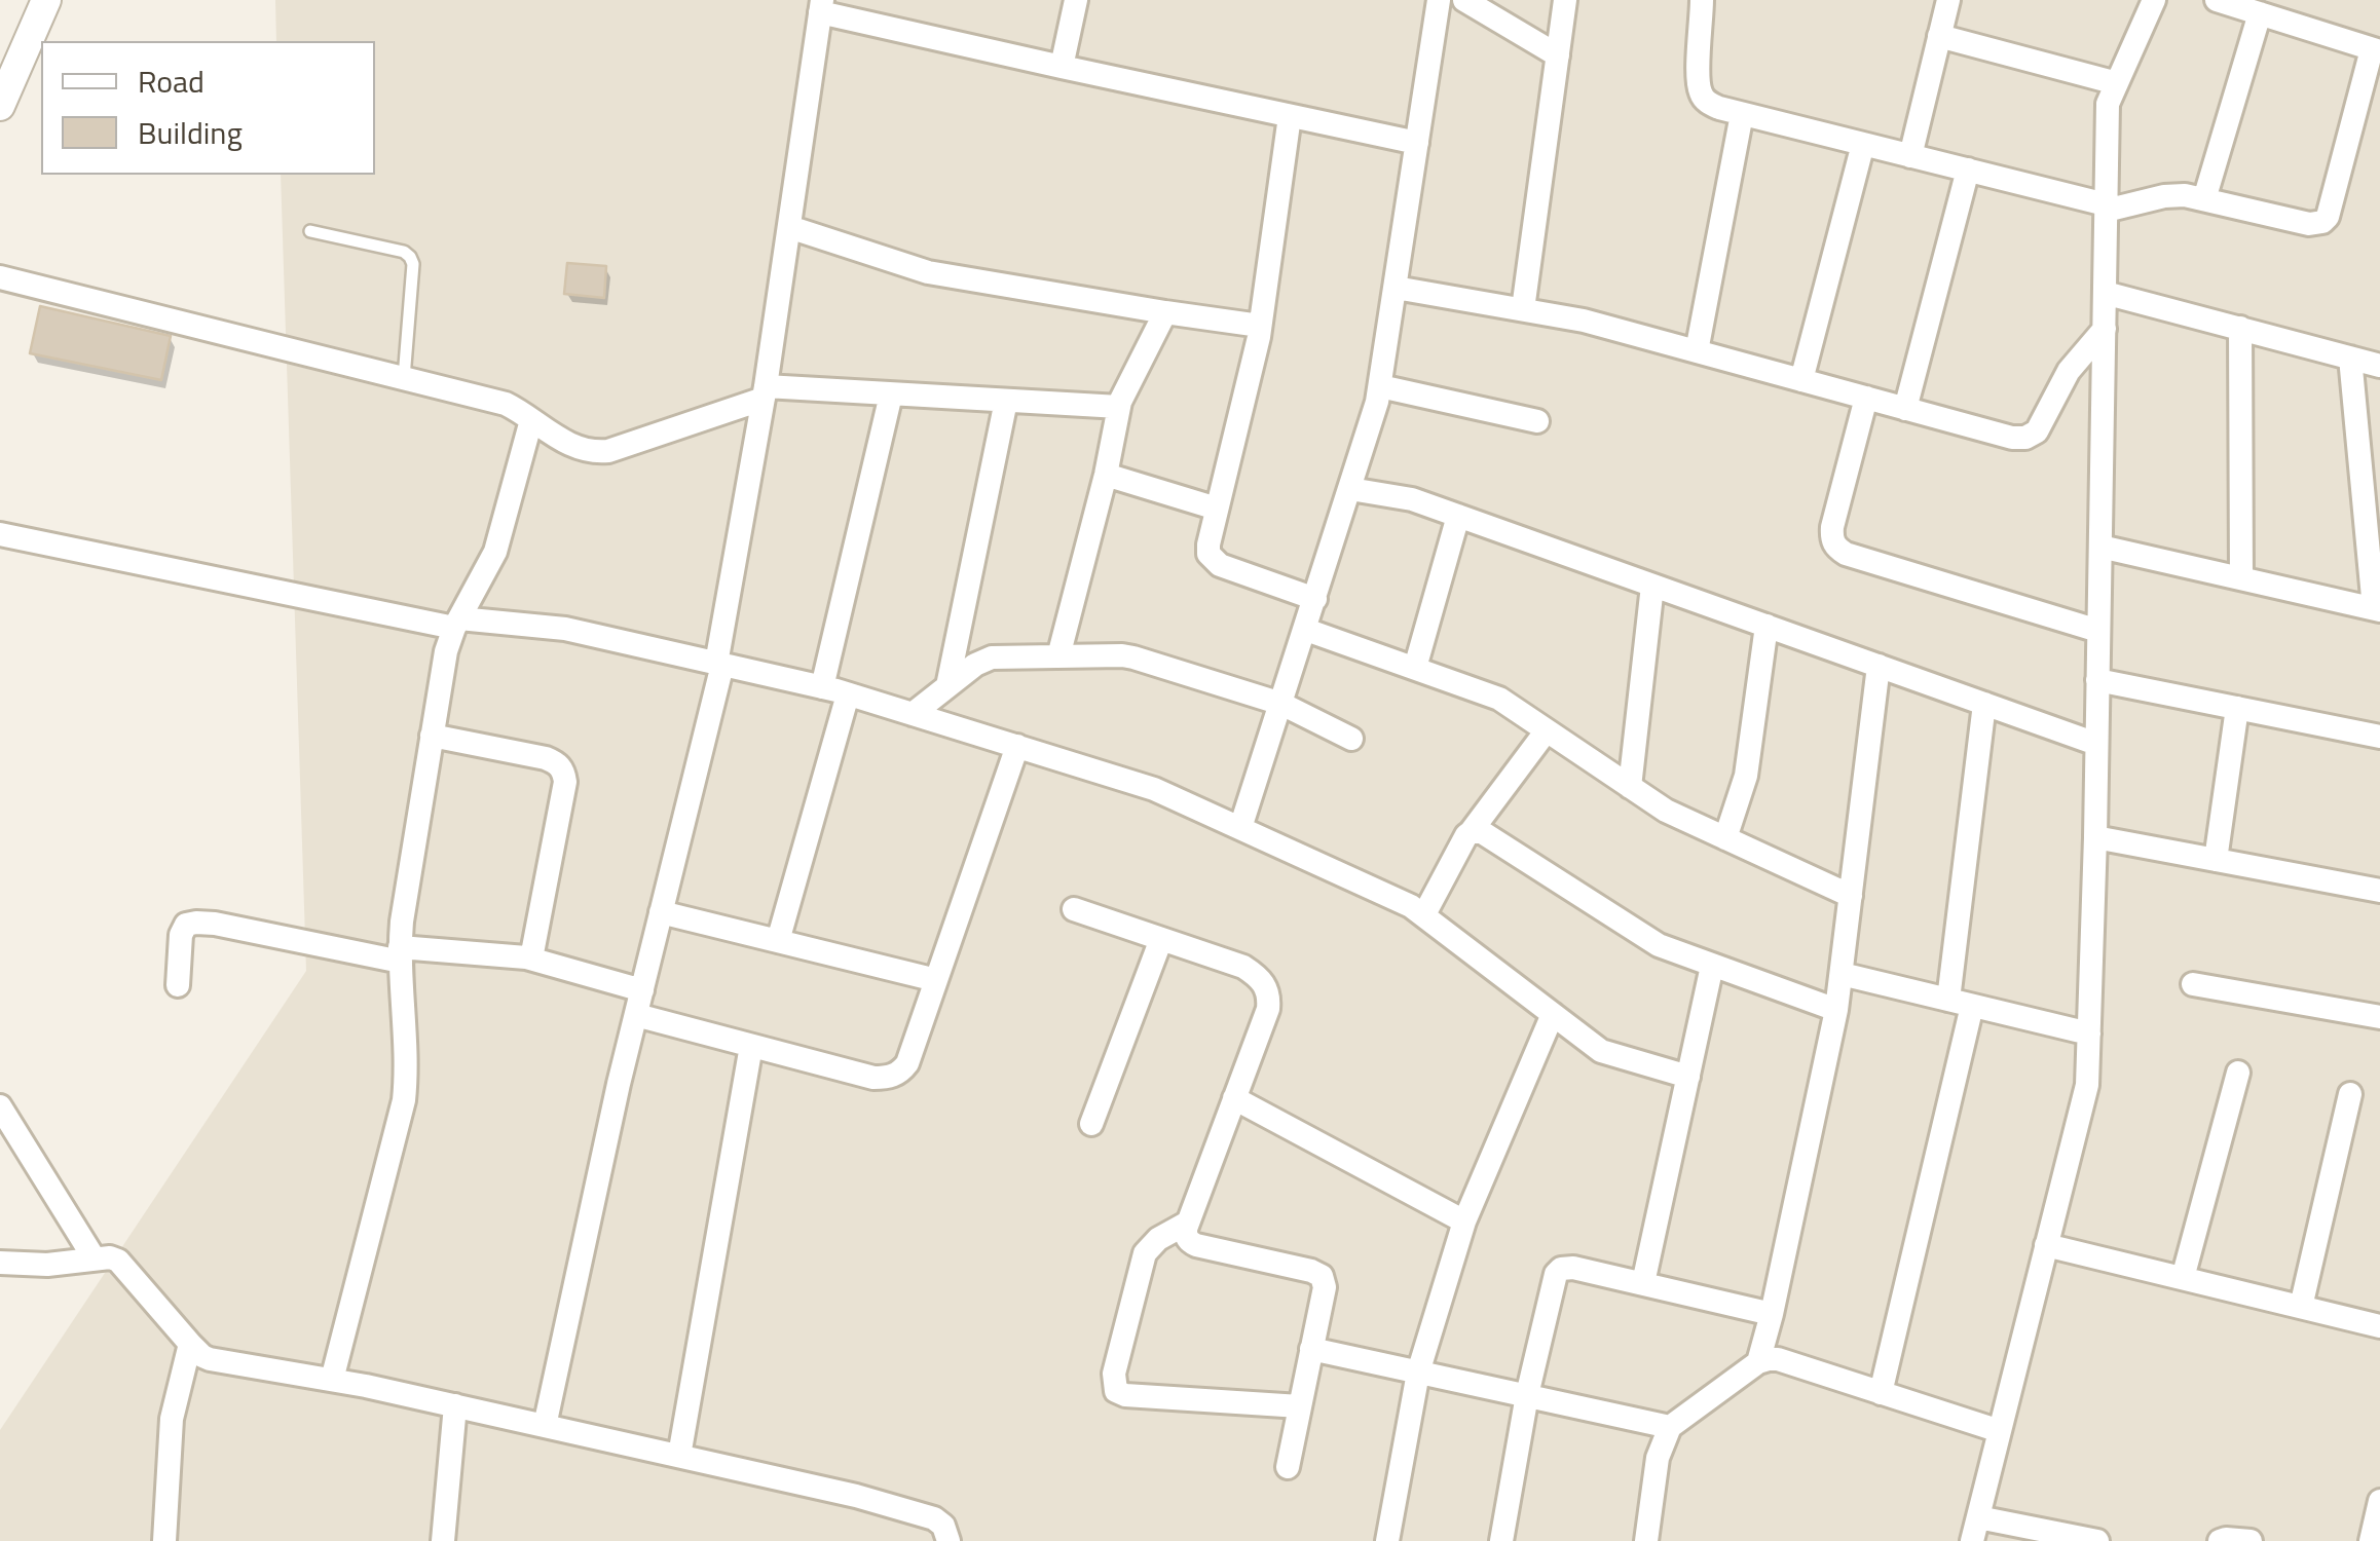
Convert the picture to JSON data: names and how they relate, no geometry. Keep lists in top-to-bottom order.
{
  "legend": ["Road", "Building"]
}
